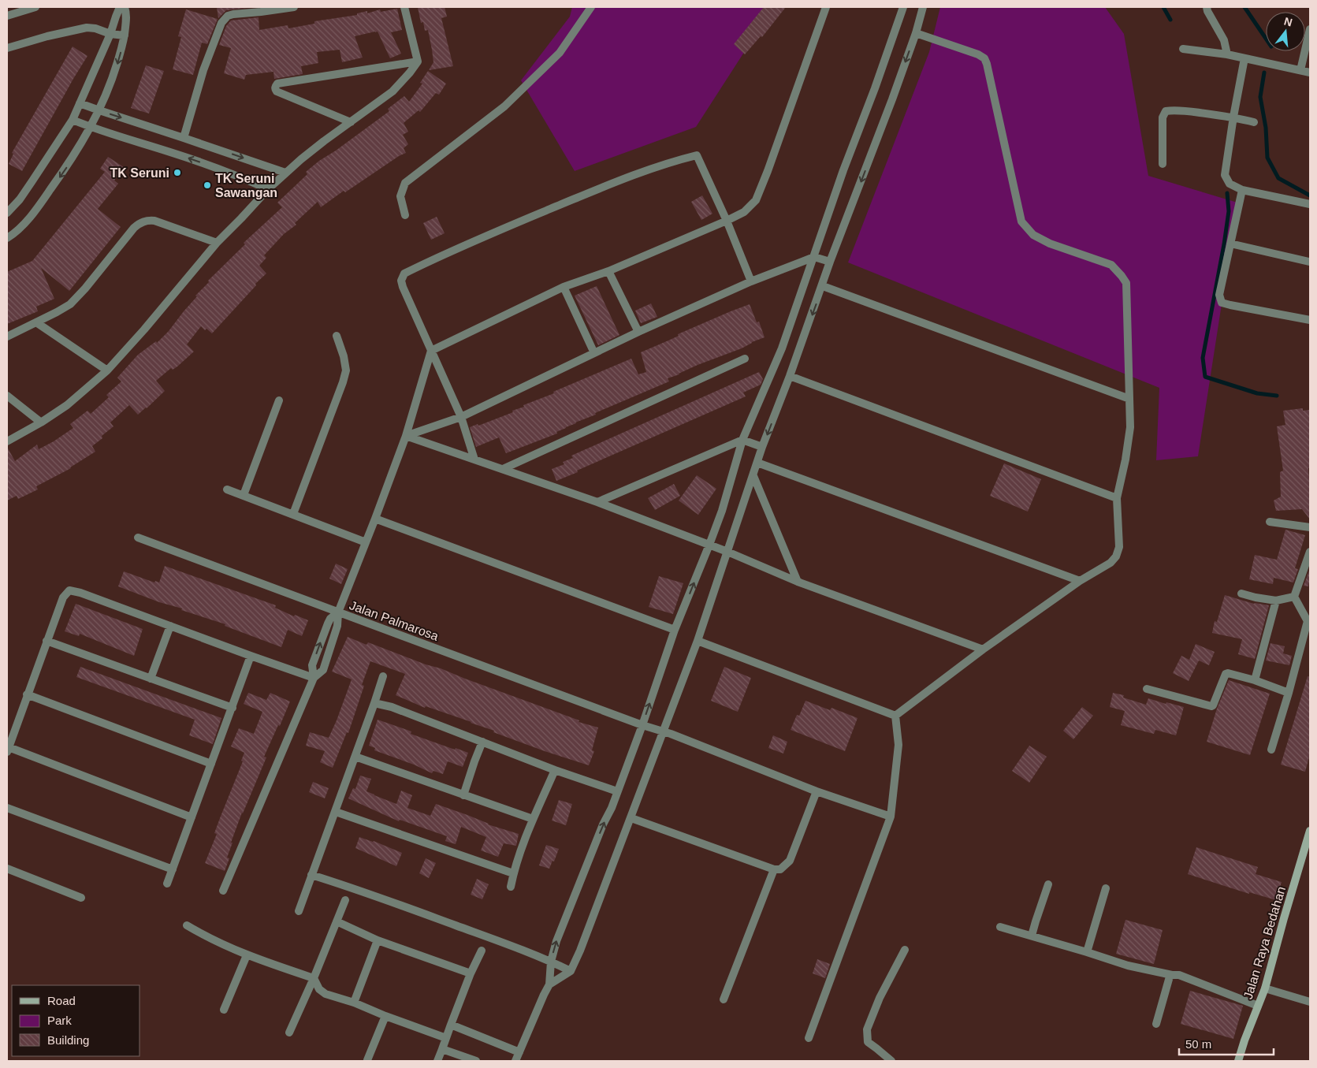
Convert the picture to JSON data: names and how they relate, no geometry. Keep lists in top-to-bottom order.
{
  "streets": {
    "street": ["Jalan Palmarosa", "Jalan Raya Bedahan"]
  },
  "places": ["TK Seruni", "TK Seruni Sawangan"],
  "legend": ["Road", "Park", "Building"],
  "scale_bar": "50 m",
  "north": "top"
}
